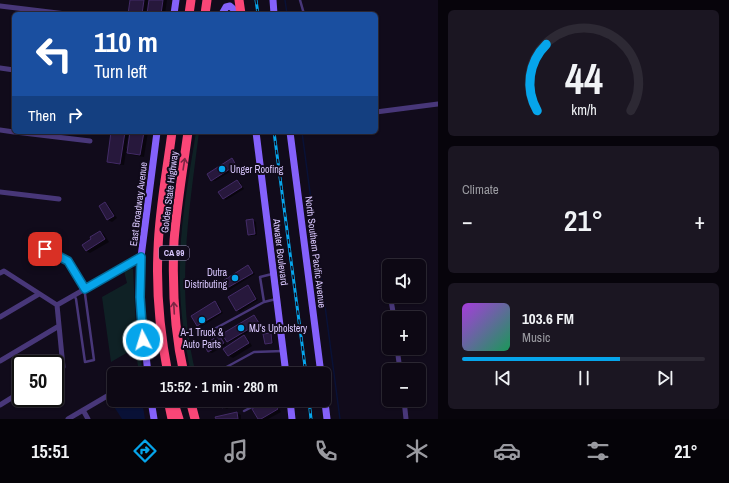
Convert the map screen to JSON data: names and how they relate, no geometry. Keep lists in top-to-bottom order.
{
  "streets": {
    "highway": ["Golden State Highway", "CA 99"],
    "main road": ["East Broadway Avenue", "Atwater Boulevard", "North Southern Pacific Avenue"]
  },
  "places": [
    "Unger Roofing",
    "Dutra Distributing",
    "A-1 Truck & Auto Parts",
    "MJ's Upholstery"
  ],
  "page": {
    "turn": ["110 m", "Turn left"],
    "then": "Then",
    "tile": "Climate",
    "heat": ["−", "21°", "+"],
    "map_buttons": ["+", "−"],
    "song": ["103.6 FM", "Music"],
    "limit": "50",
    "trip": "15:52 · 1 min · 280 m",
    "tabs": ["15:51", "21°"],
    "gauge": ["44", "km/h"]
  }
}
